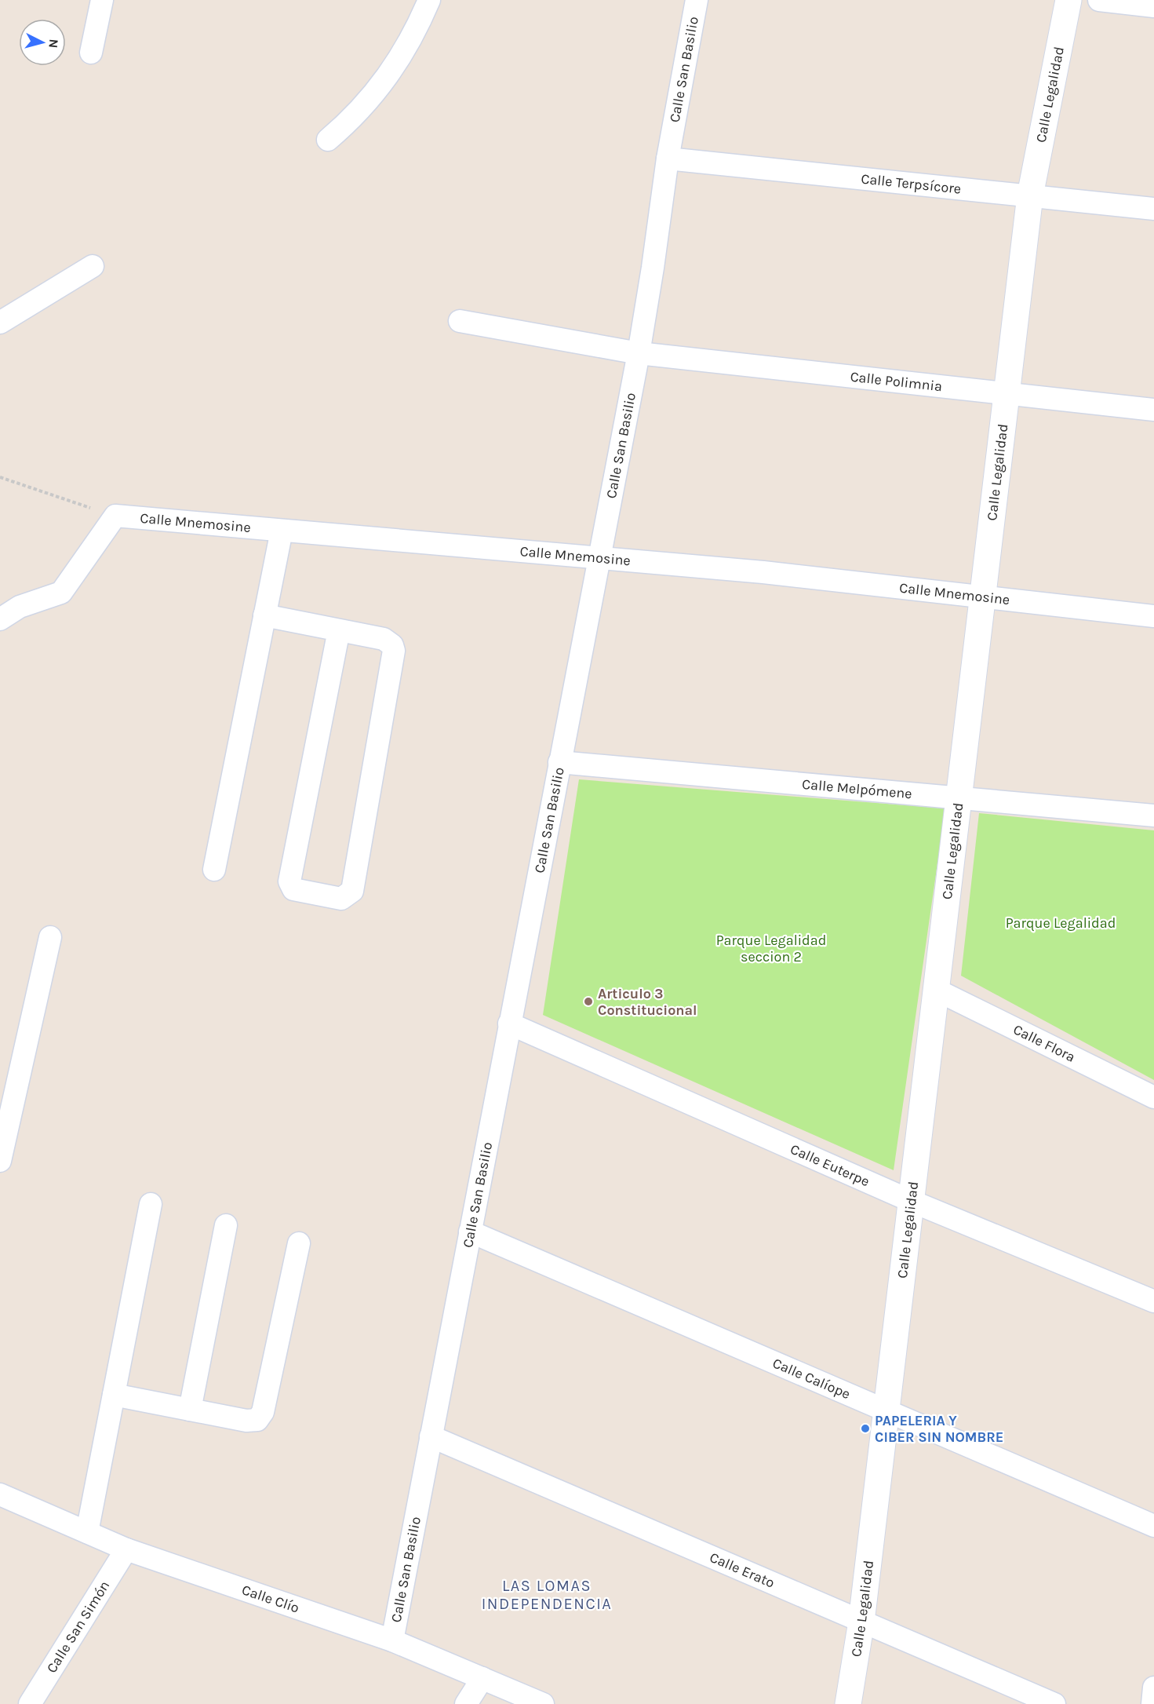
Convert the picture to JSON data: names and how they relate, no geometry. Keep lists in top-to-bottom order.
{
  "streets": {
    "street": [
      "Calle San Basilio",
      "Calle Legalidad",
      "Calle Terpsícore",
      "Calle Polimnia",
      "Calle Mnemosine",
      "Calle Melpómene",
      "Calle Flora",
      "Calle Euterpe",
      "Calle Calíope",
      "Calle Erato",
      "Calle Clío",
      "Calle San Simón"
    ]
  },
  "crossings": [
    ["Calle San Basilio", "Calle Terpsícore"],
    ["Calle San Basilio", "Calle Polimnia"],
    ["Calle San Basilio", "Calle Mnemosine"],
    ["Calle San Basilio", "Calle Melpómene"],
    ["Calle San Basilio", "Calle Euterpe"],
    ["Calle San Basilio", "Calle Calíope"],
    ["Calle San Basilio", "Calle Erato"],
    ["Calle San Basilio", "Calle Clío"],
    ["Calle Legalidad", "Calle Terpsícore"],
    ["Calle Legalidad", "Calle Polimnia"],
    ["Calle Legalidad", "Calle Mnemosine"],
    ["Calle Legalidad", "Calle Melpómene"],
    ["Calle Legalidad", "Calle Flora"],
    ["Calle Legalidad", "Calle Euterpe"],
    ["Calle Legalidad", "Calle Calíope"],
    ["Calle Legalidad", "Calle Erato"],
    ["Calle Clío", "Calle San Simón"]
  ],
  "districts": ["LAS LOMAS INDEPENDENCIA"],
  "parks": ["Parque Legalidad", "Parque Legalidad seccion 2"],
  "places": ["Articulo 3 Constitucional", "PAPELERIA Y CIBER SIN NOMBRE"],
  "north": "right"
}
